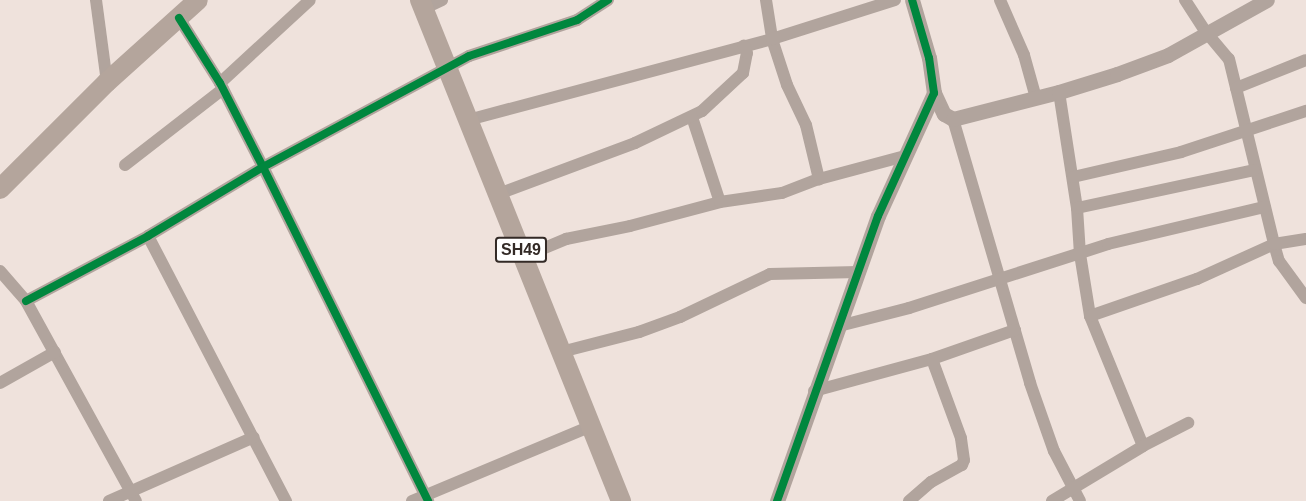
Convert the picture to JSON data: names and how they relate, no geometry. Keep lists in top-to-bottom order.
{
  "streets": {
    "main road": ["SH49"]
  }
}
